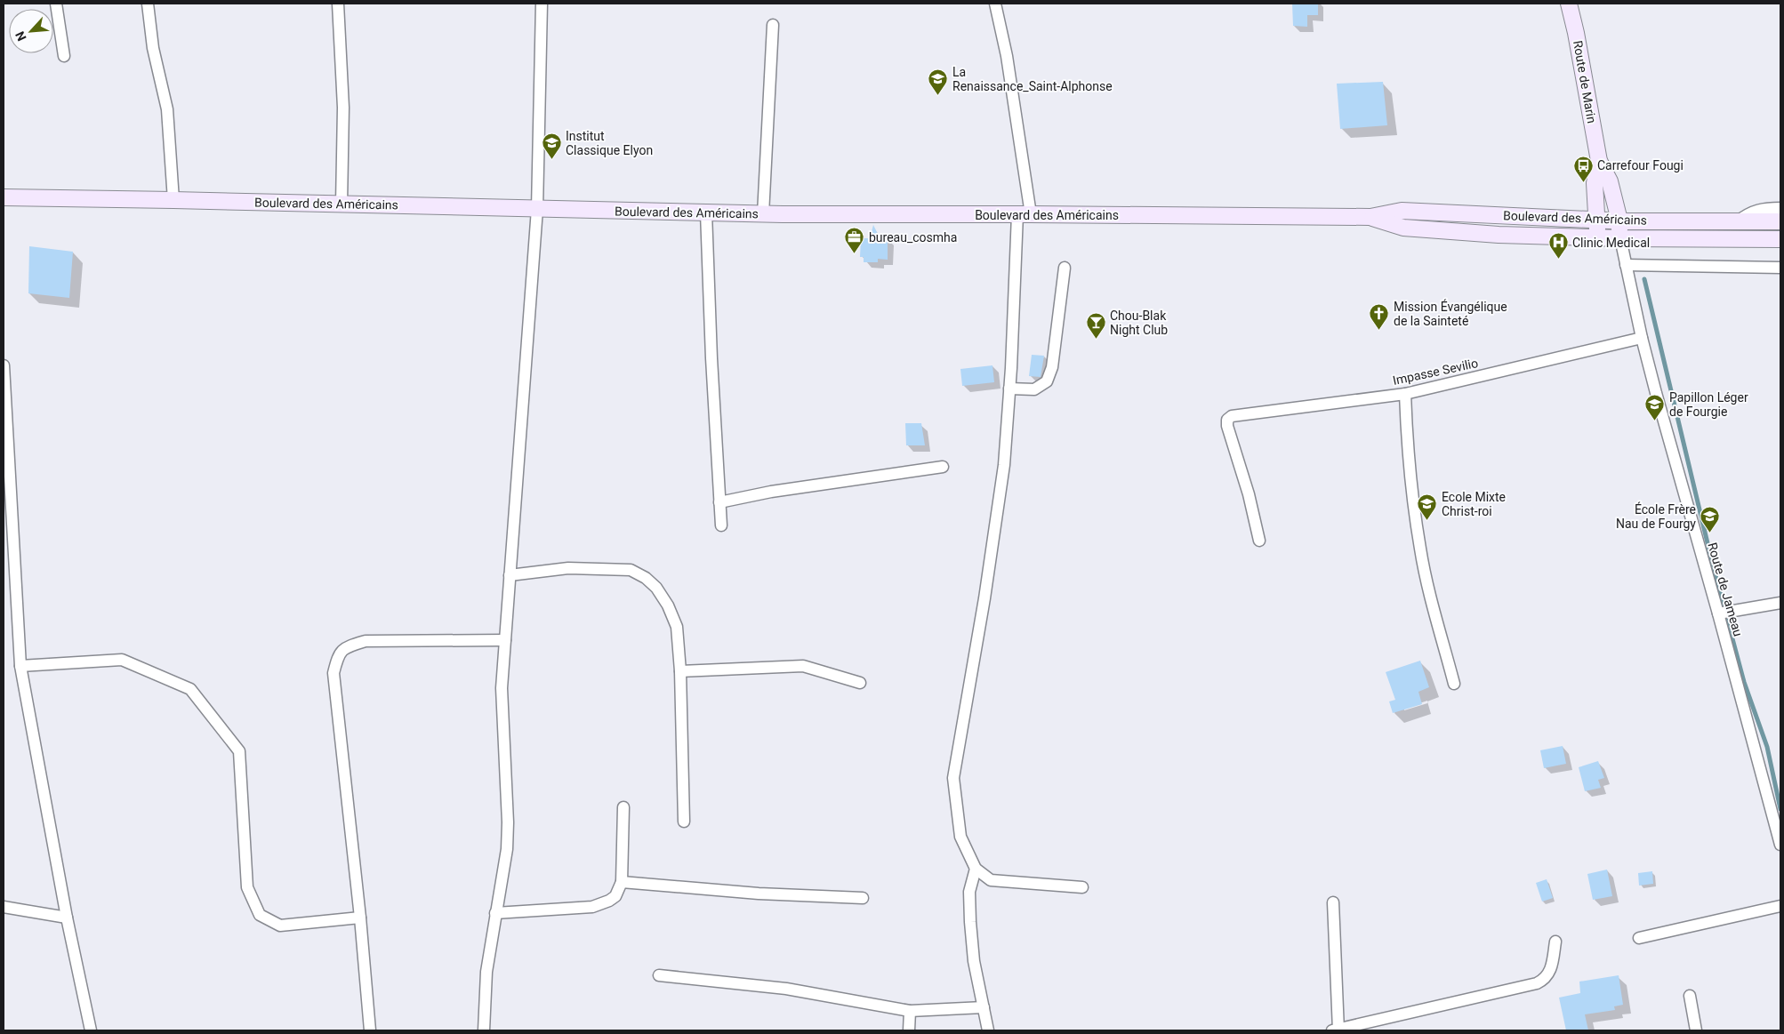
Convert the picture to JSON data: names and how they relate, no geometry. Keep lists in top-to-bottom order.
{
  "streets": {
    "main road": ["Route de Marin", "Boulevard des Américains"],
    "street": ["Impasse Sevilio", "Route de Jameau"]
  },
  "crossings": [
    ["Boulevard des Américains", "Route de Jameau"],
    ["Impasse Sevilio", "Route de Jameau"]
  ],
  "places": {
    "school or university": [
      "La Renaissance_Saint-Alphonse",
      "Institut Classique Elyon",
      "Papillon Léger de Fourgie",
      "Ecole Mixte Christ-roi",
      "École Frère Nau de Fourgy"
    ],
    "bus stop": ["Carrefour Fougi"],
    "office": ["bureau_cosmha"],
    "hospital": ["Clinic Medical"],
    "church": ["Mission Évangélique de la Sainteté"],
    "bar": ["Chou-Blak Night Club"]
  },
  "north": "bottom left"
}
